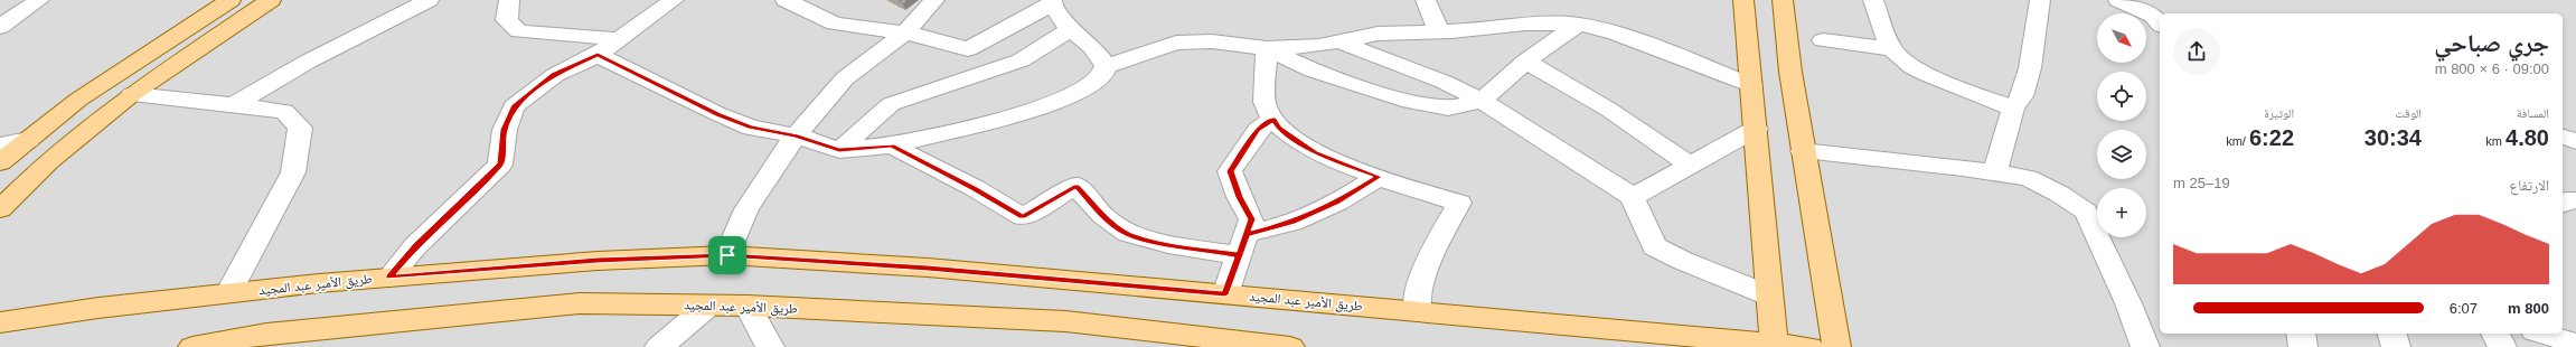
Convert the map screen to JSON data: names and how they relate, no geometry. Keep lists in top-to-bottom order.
{
  "streets": {
    "main road": ["طريق الأمير عبد المجيد"]
  },
  "north": "bottom right",
  "page": {
    "map_buttons": "+",
    "heading": ["جري صباحي", "09:00 · 6 × 800 m"],
    "stats": [
      ["المسافة", "4.80 km"],
      ["الوقت", "30:34"],
      ["الوتيرة", "6:22 /km"]
    ],
    "chart": ["الارتفاع", "19–25 m"],
    "list": [
      {
        "name": "800 m",
        "note": "6:07"
      }
    ]
  }
}
